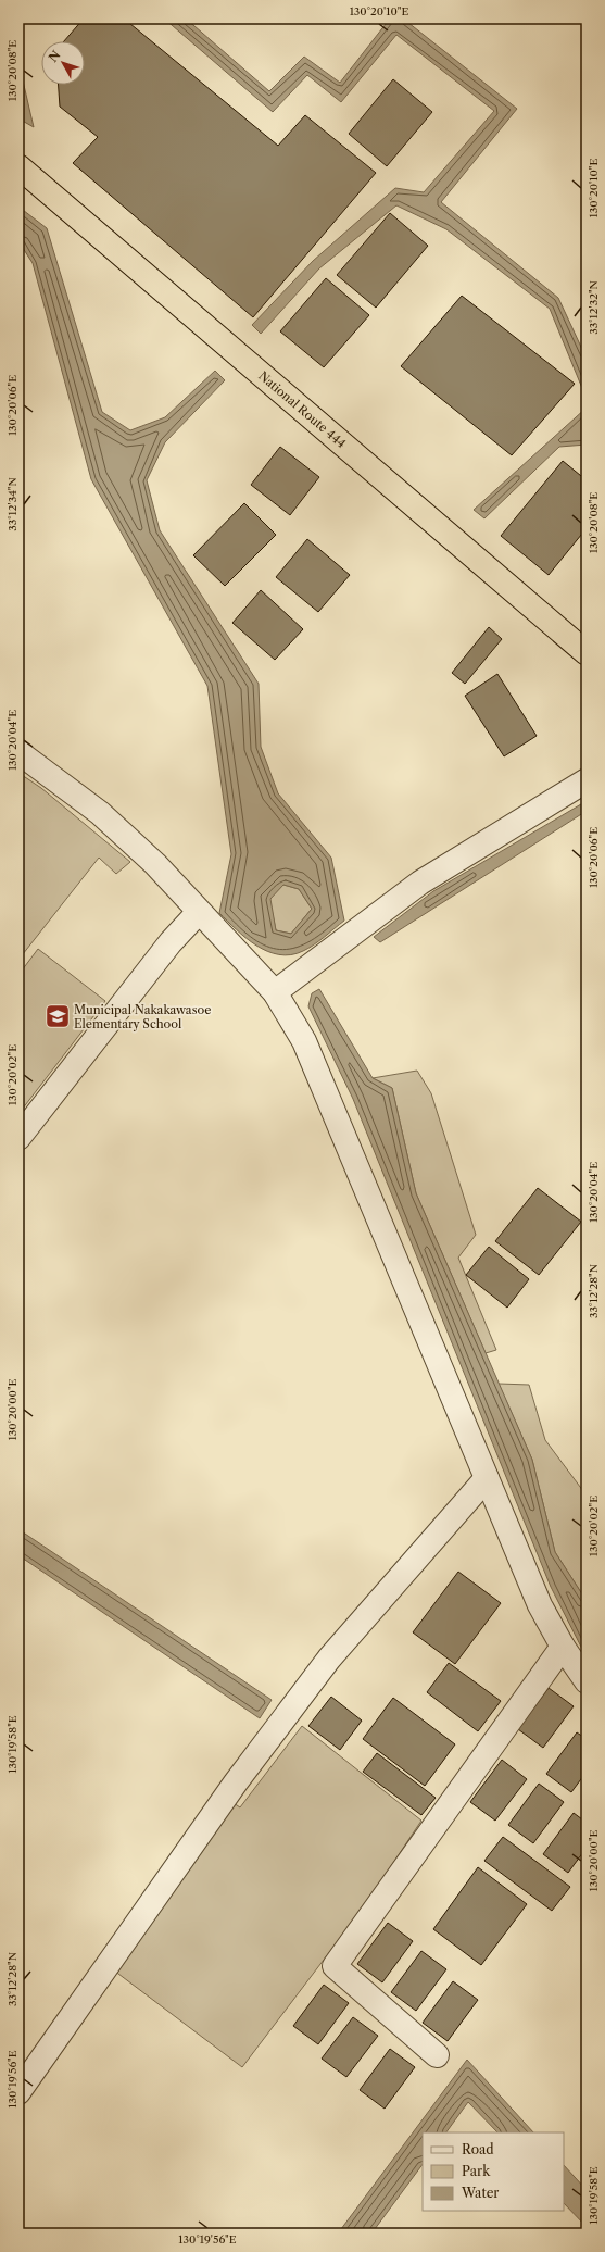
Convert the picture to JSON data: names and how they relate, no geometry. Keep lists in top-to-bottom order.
{
  "streets": {
    "highway": ["National Route 444"]
  },
  "places": {
    "school or university": ["Municipal Nakakawasoe Elementary School"]
  },
  "legend": ["Road", "Park", "Water"],
  "north": "top left",
  "coordinates": [
    "130°20'10\"E",
    "130°20'08\"E",
    "33°12'32\"N",
    "130°20'06\"E",
    "33°12'34\"N",
    "130°20'04\"E",
    "130°20'02\"E",
    "33°12'28\"N",
    "130°20'00\"E",
    "130°19'58\"E",
    "130°19'56\"E"
  ]
}
